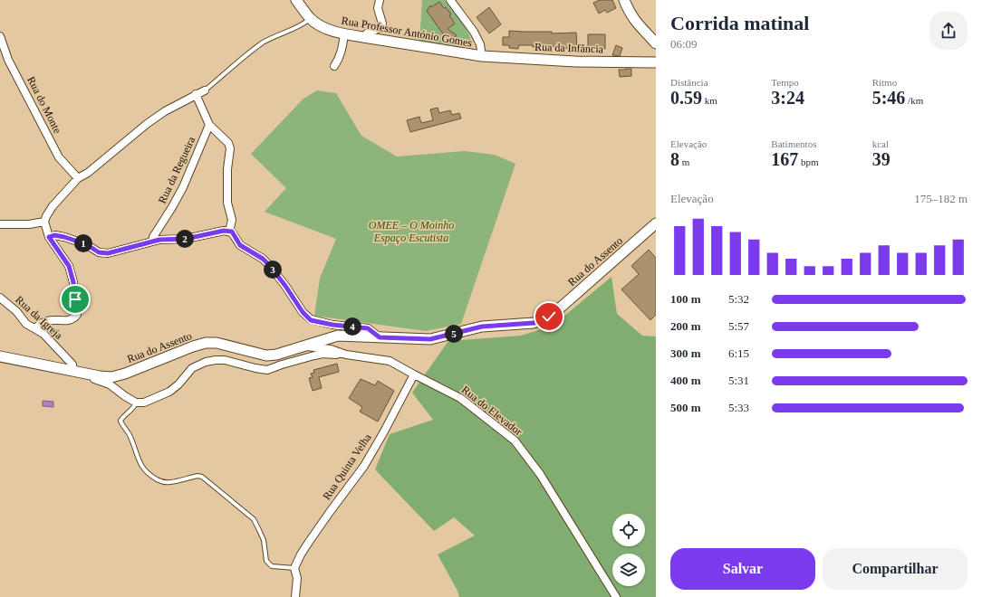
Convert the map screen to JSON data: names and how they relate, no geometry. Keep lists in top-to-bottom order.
{
  "streets": {
    "street": [
      "Rua Professor António Gomes",
      "Rua da Infância",
      "Rua do Monte",
      "Rua da Regueira",
      "Rua do Assento",
      "Rua da Igreja",
      "Rua do Elevador",
      "Rua Quinta Velha"
    ]
  },
  "crossings": [
    ["Rua Professor António Gomes", "Rua da Infância"],
    ["Rua do Assento", "Rua da Igreja"],
    ["Rua do Assento", "Rua do Elevador"],
    ["Rua do Elevador", "Rua Quinta Velha"]
  ],
  "parks": ["OMEE – O Moinho Espaço Escutista"],
  "page": {
    "heading": ["Corrida matinal", "06:09"],
    "stats": [
      ["Distância", "0.59 km"],
      ["Tempo", "3:24"],
      ["Ritmo", "5:46 /km"],
      ["Elevação", "8 m"],
      ["Batimentos", "167 bpm"],
      ["kcal", "39"]
    ],
    "chart": ["Elevação", "175–182 m"],
    "pins": [
      "2",
      "1",
      "3",
      "4",
      "5"
    ],
    "list": [
      {
        "name": "100 m",
        "note": "5:32"
      },
      {
        "name": "200 m",
        "note": "5:57"
      },
      {
        "name": "300 m",
        "note": "6:15"
      },
      {
        "name": "400 m",
        "note": "5:31"
      },
      {
        "name": "500 m",
        "note": "5:33"
      }
    ],
    "buttons": ["Salvar", "Compartilhar"]
  }
}
